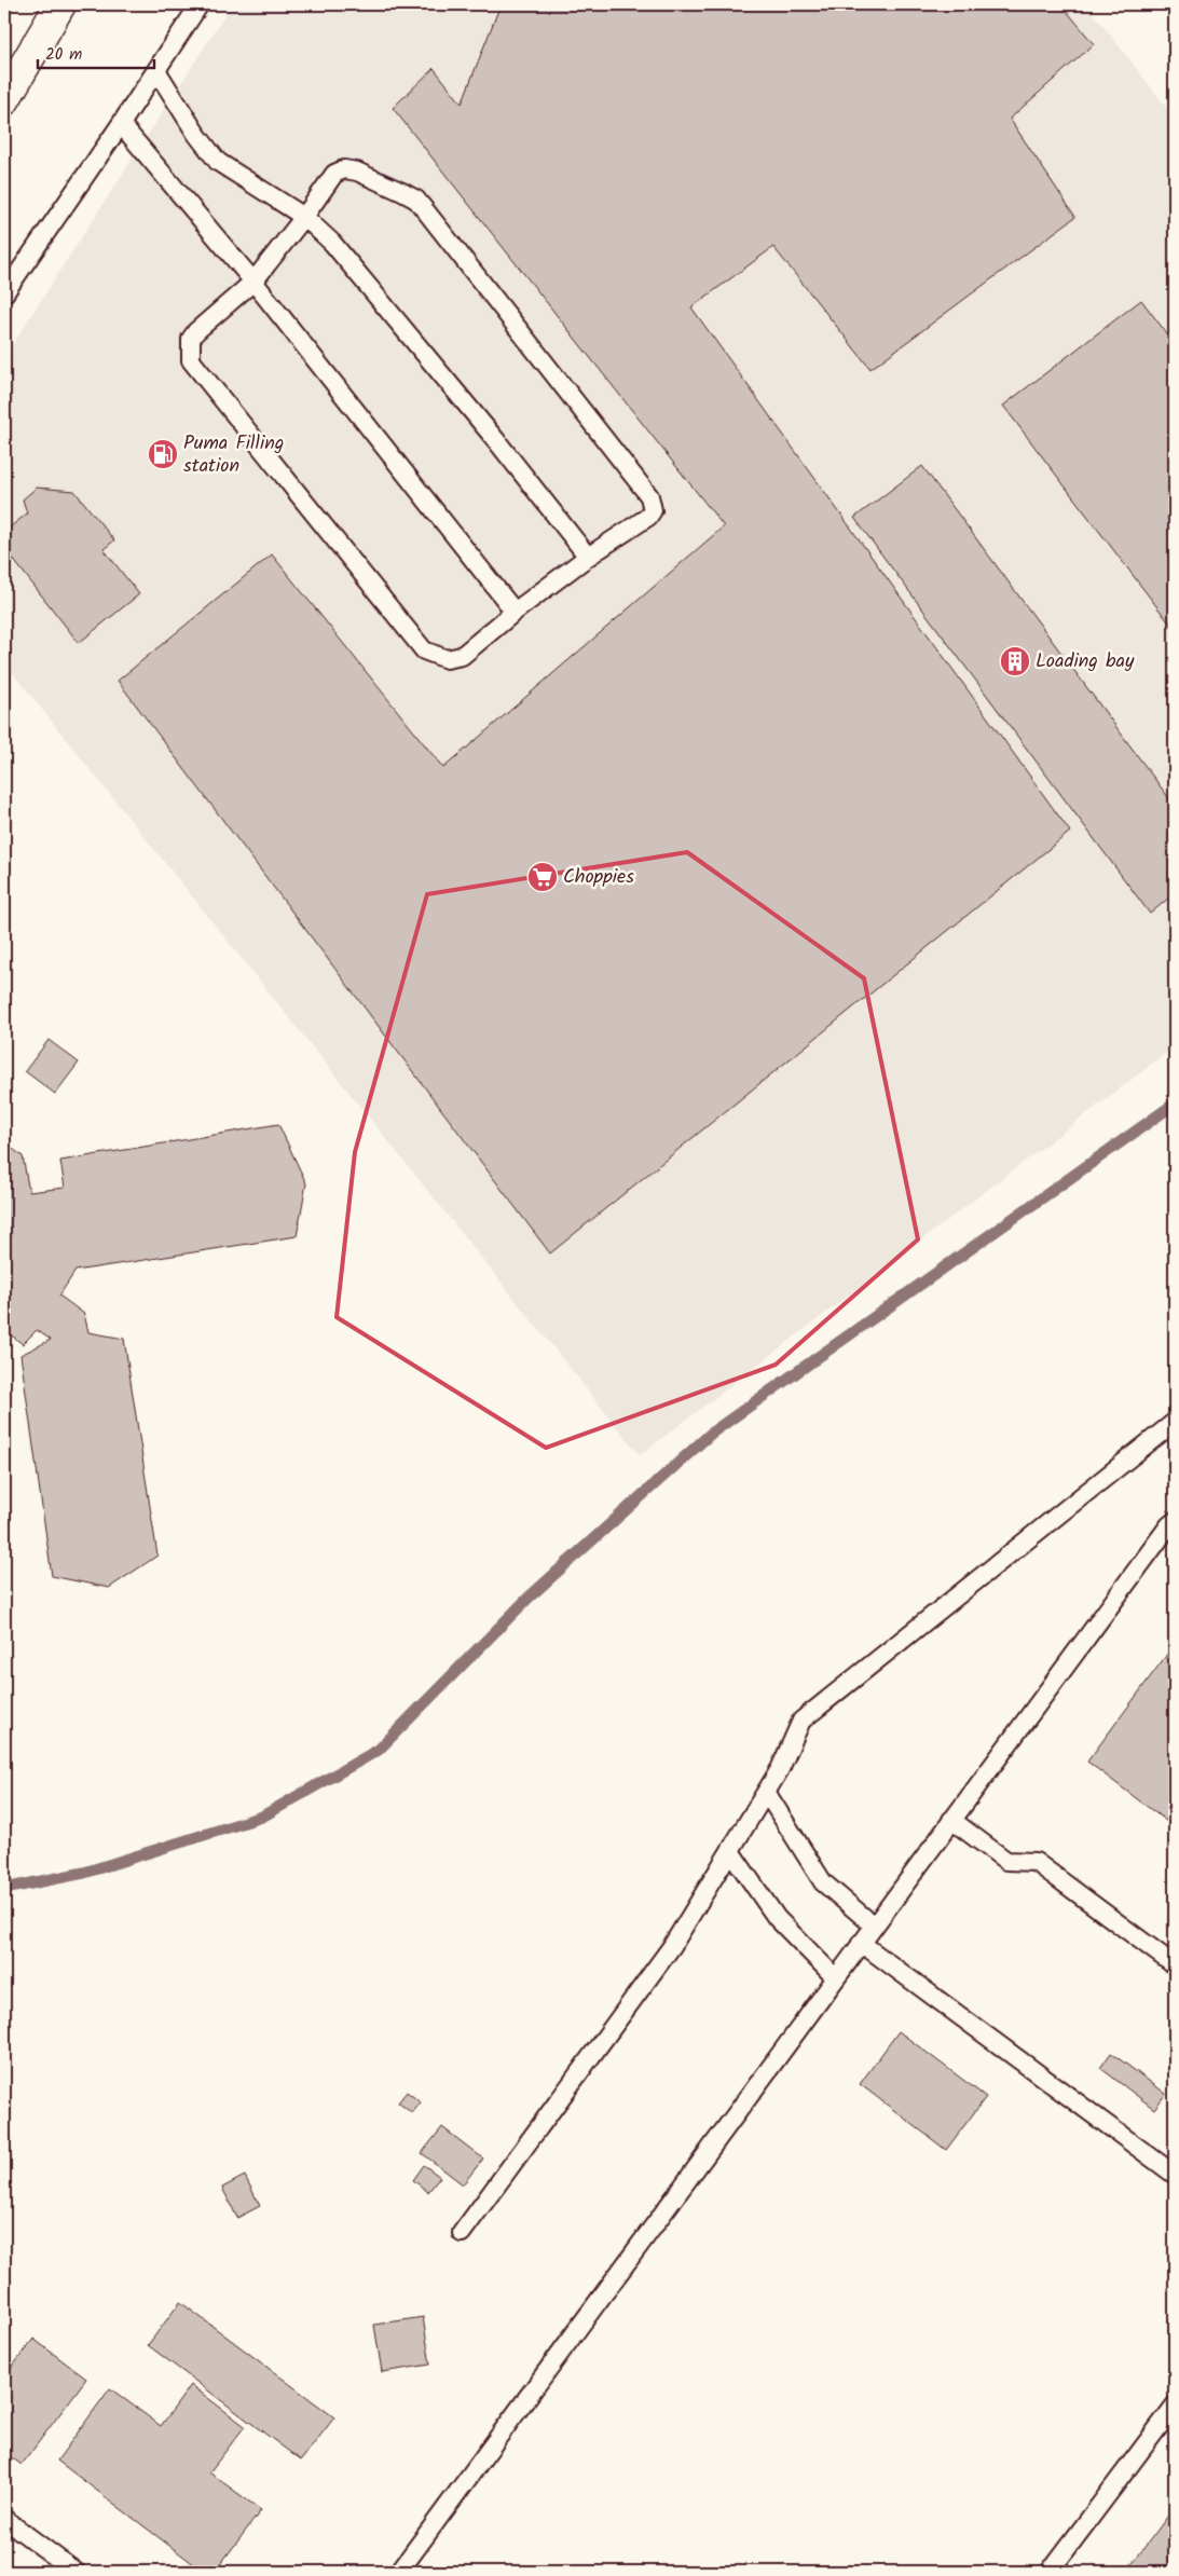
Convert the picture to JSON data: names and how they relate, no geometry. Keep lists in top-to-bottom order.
{
  "places": {
    "fuel station": ["Puma Filling station"],
    "building": ["Loading bay"],
    "supermarket": ["Choppies"]
  },
  "scale_bar": "20 m"
}
